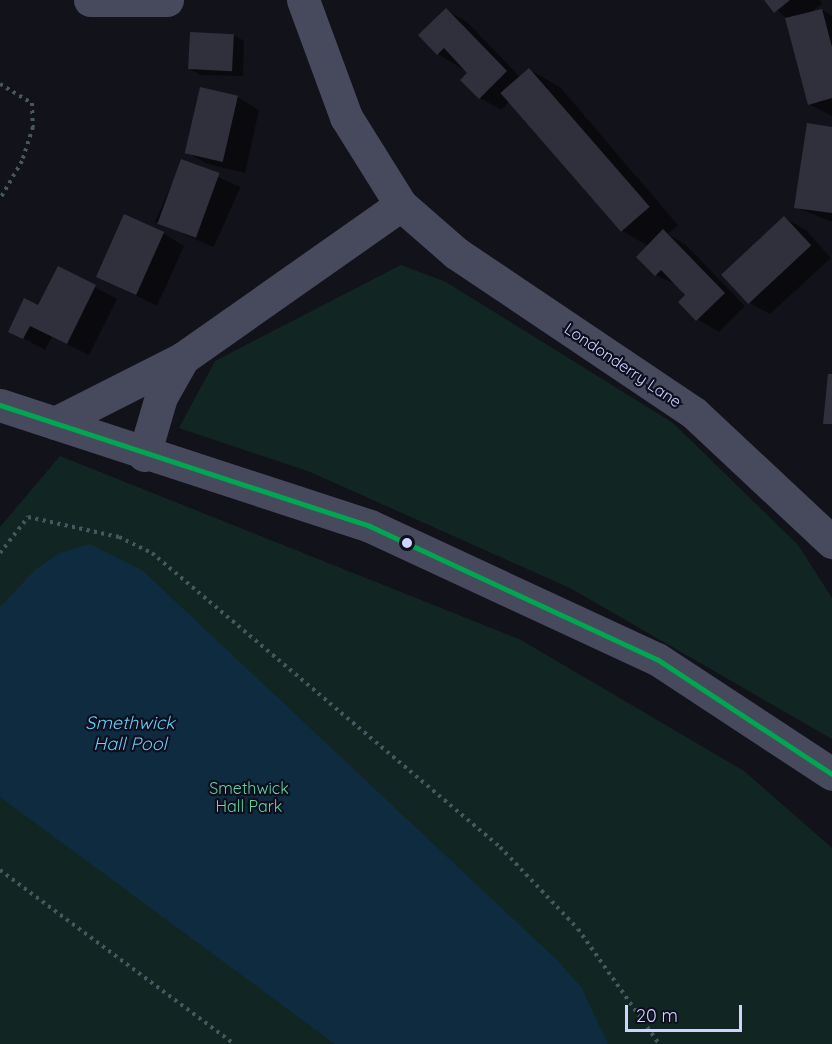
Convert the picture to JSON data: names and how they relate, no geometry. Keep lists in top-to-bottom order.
{
  "streets": {
    "street": ["Londonderry Lane"]
  },
  "water": ["Smethwick Hall Pool"],
  "parks": ["Smethwick Hall Park"],
  "scale_bar": "20 m"
}
